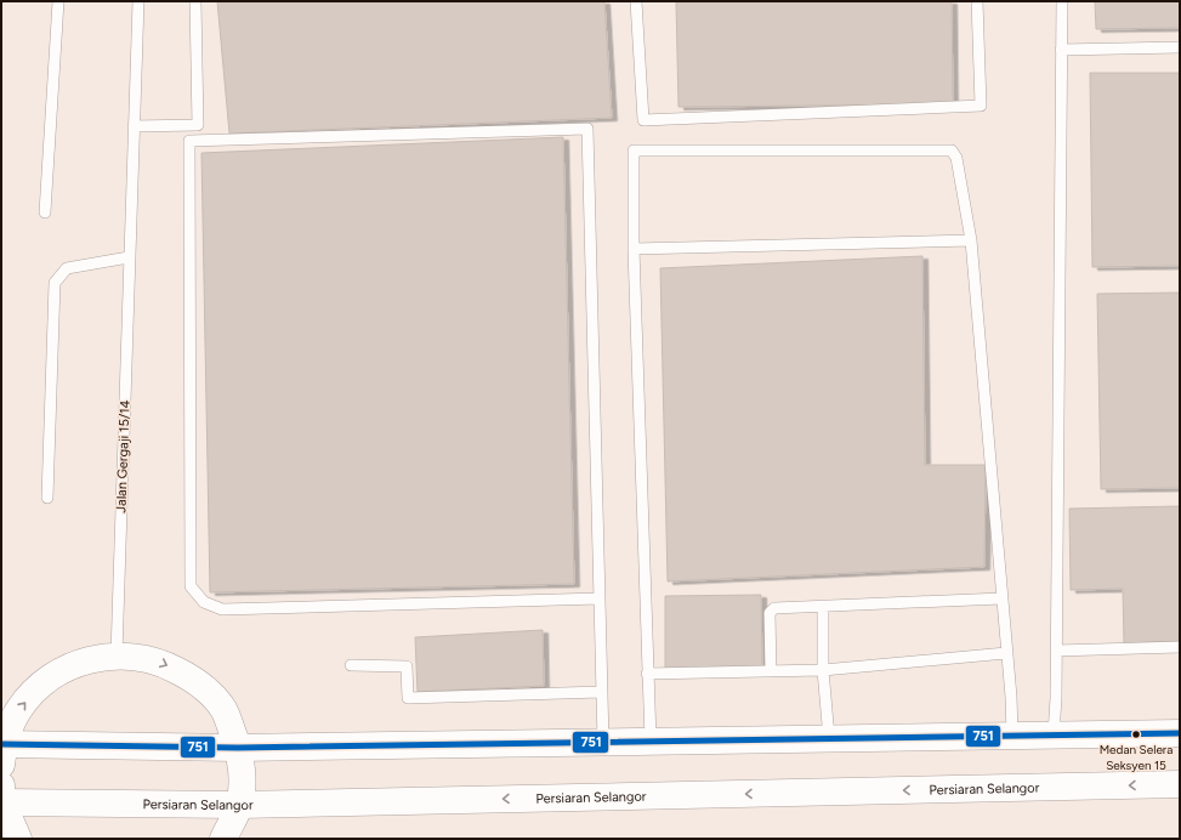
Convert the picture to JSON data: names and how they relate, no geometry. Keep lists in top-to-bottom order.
{
  "streets": {
    "main road": ["Persiaran Selangor"],
    "lane": ["Jalan Gergaji 15/14"]
  },
  "places": ["Medan Selera Seksyen 15"],
  "lines": ["transit line 751"]
}
